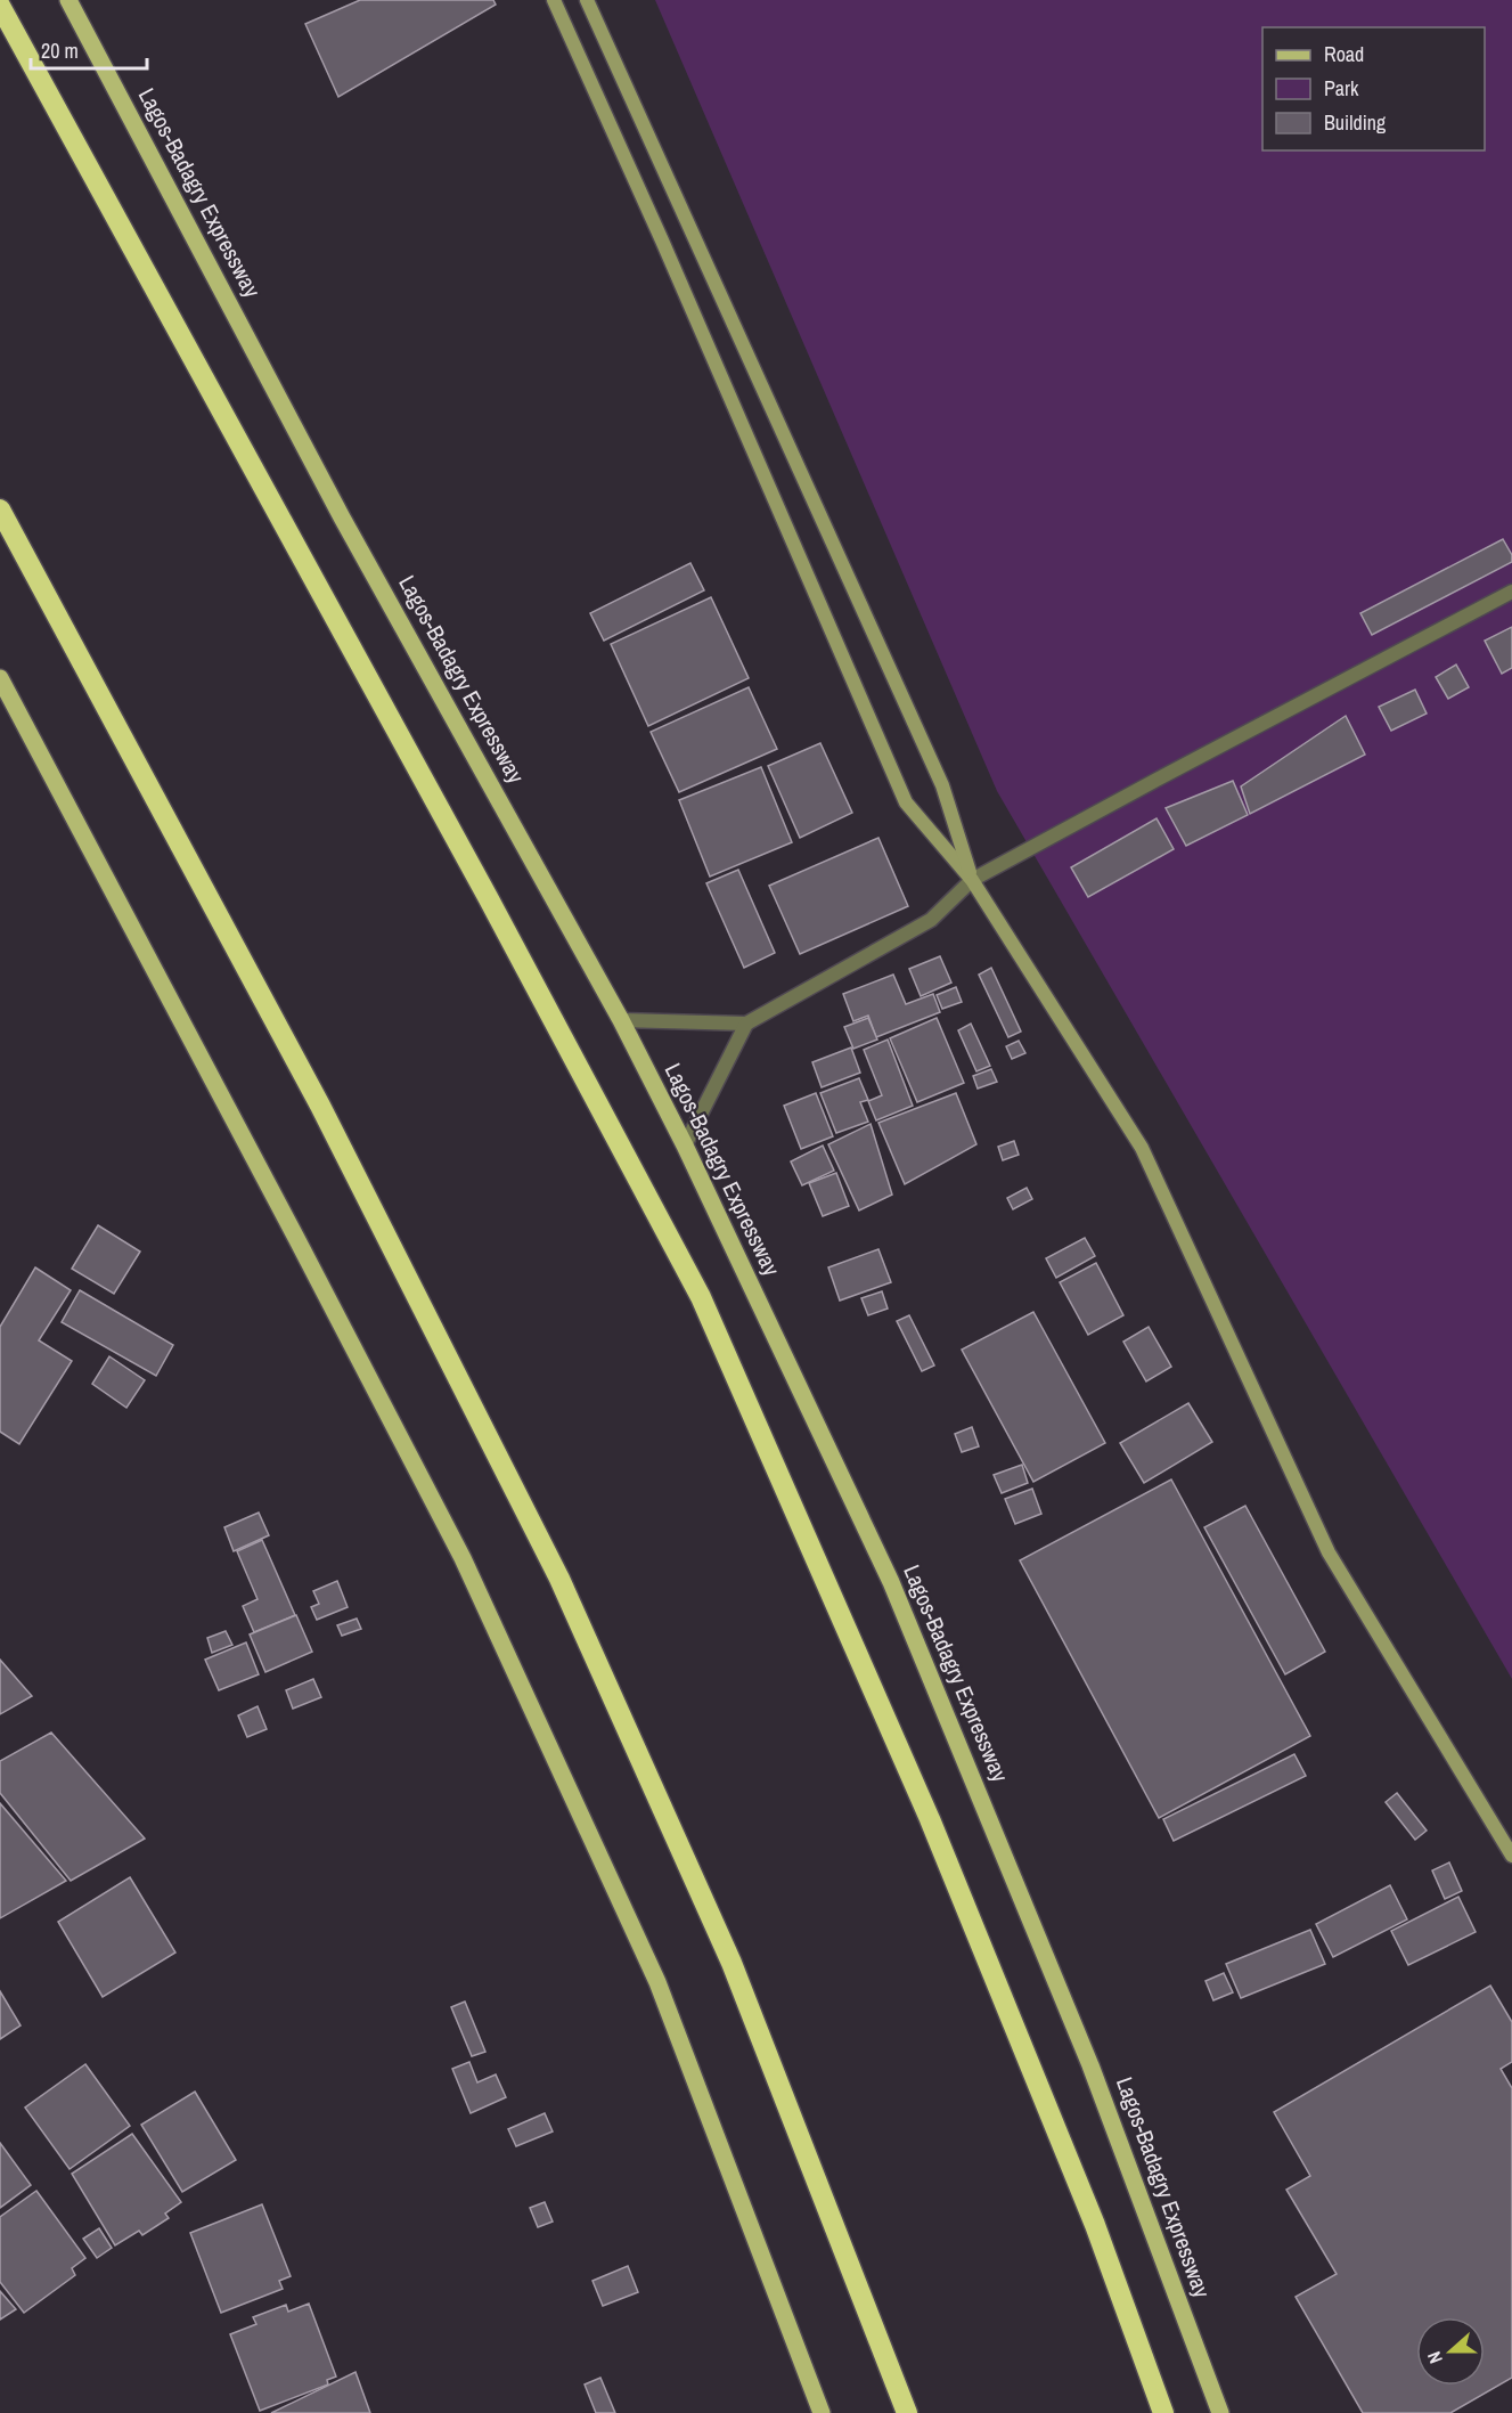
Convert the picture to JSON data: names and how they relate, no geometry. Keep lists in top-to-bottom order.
{
  "streets": {
    "main road": ["Lagos-Badagry Expressway"]
  },
  "legend": ["Road", "Park", "Building"],
  "scale_bar": "20 m",
  "north": "left"
}
